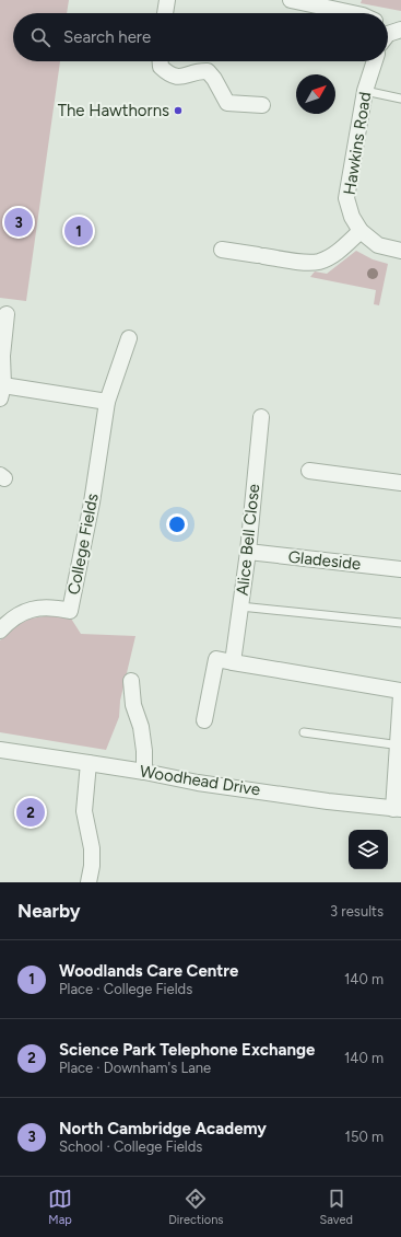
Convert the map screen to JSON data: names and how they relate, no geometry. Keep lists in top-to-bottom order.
{
  "streets": {
    "street": [
      "Hawkins Road",
      "Alice Bell Close",
      "College Fields",
      "Gladeside",
      "Woodhead Drive"
    ]
  },
  "crossings": [
    ["Alice Bell Close", "Gladeside"]
  ],
  "places": ["The Hawthorns"],
  "north": "top right",
  "page": {
    "search": "Search here",
    "pins": ["3", "1", "2"],
    "heading": ["Nearby", "3 results"],
    "list": [
      {
        "mark": "1",
        "name": "Woodlands Care Centre",
        "note": "Place · College Fields",
        "value": "140 m"
      },
      {
        "mark": "2",
        "name": "Science Park Telephone Exchange",
        "note": "Place · Downham's Lane",
        "value": "140 m"
      },
      {
        "mark": "3",
        "name": "North Cambridge Academy",
        "note": "School · College Fields",
        "value": "150 m"
      }
    ],
    "nav": ["Map", "Directions", "Saved"]
  }
}
